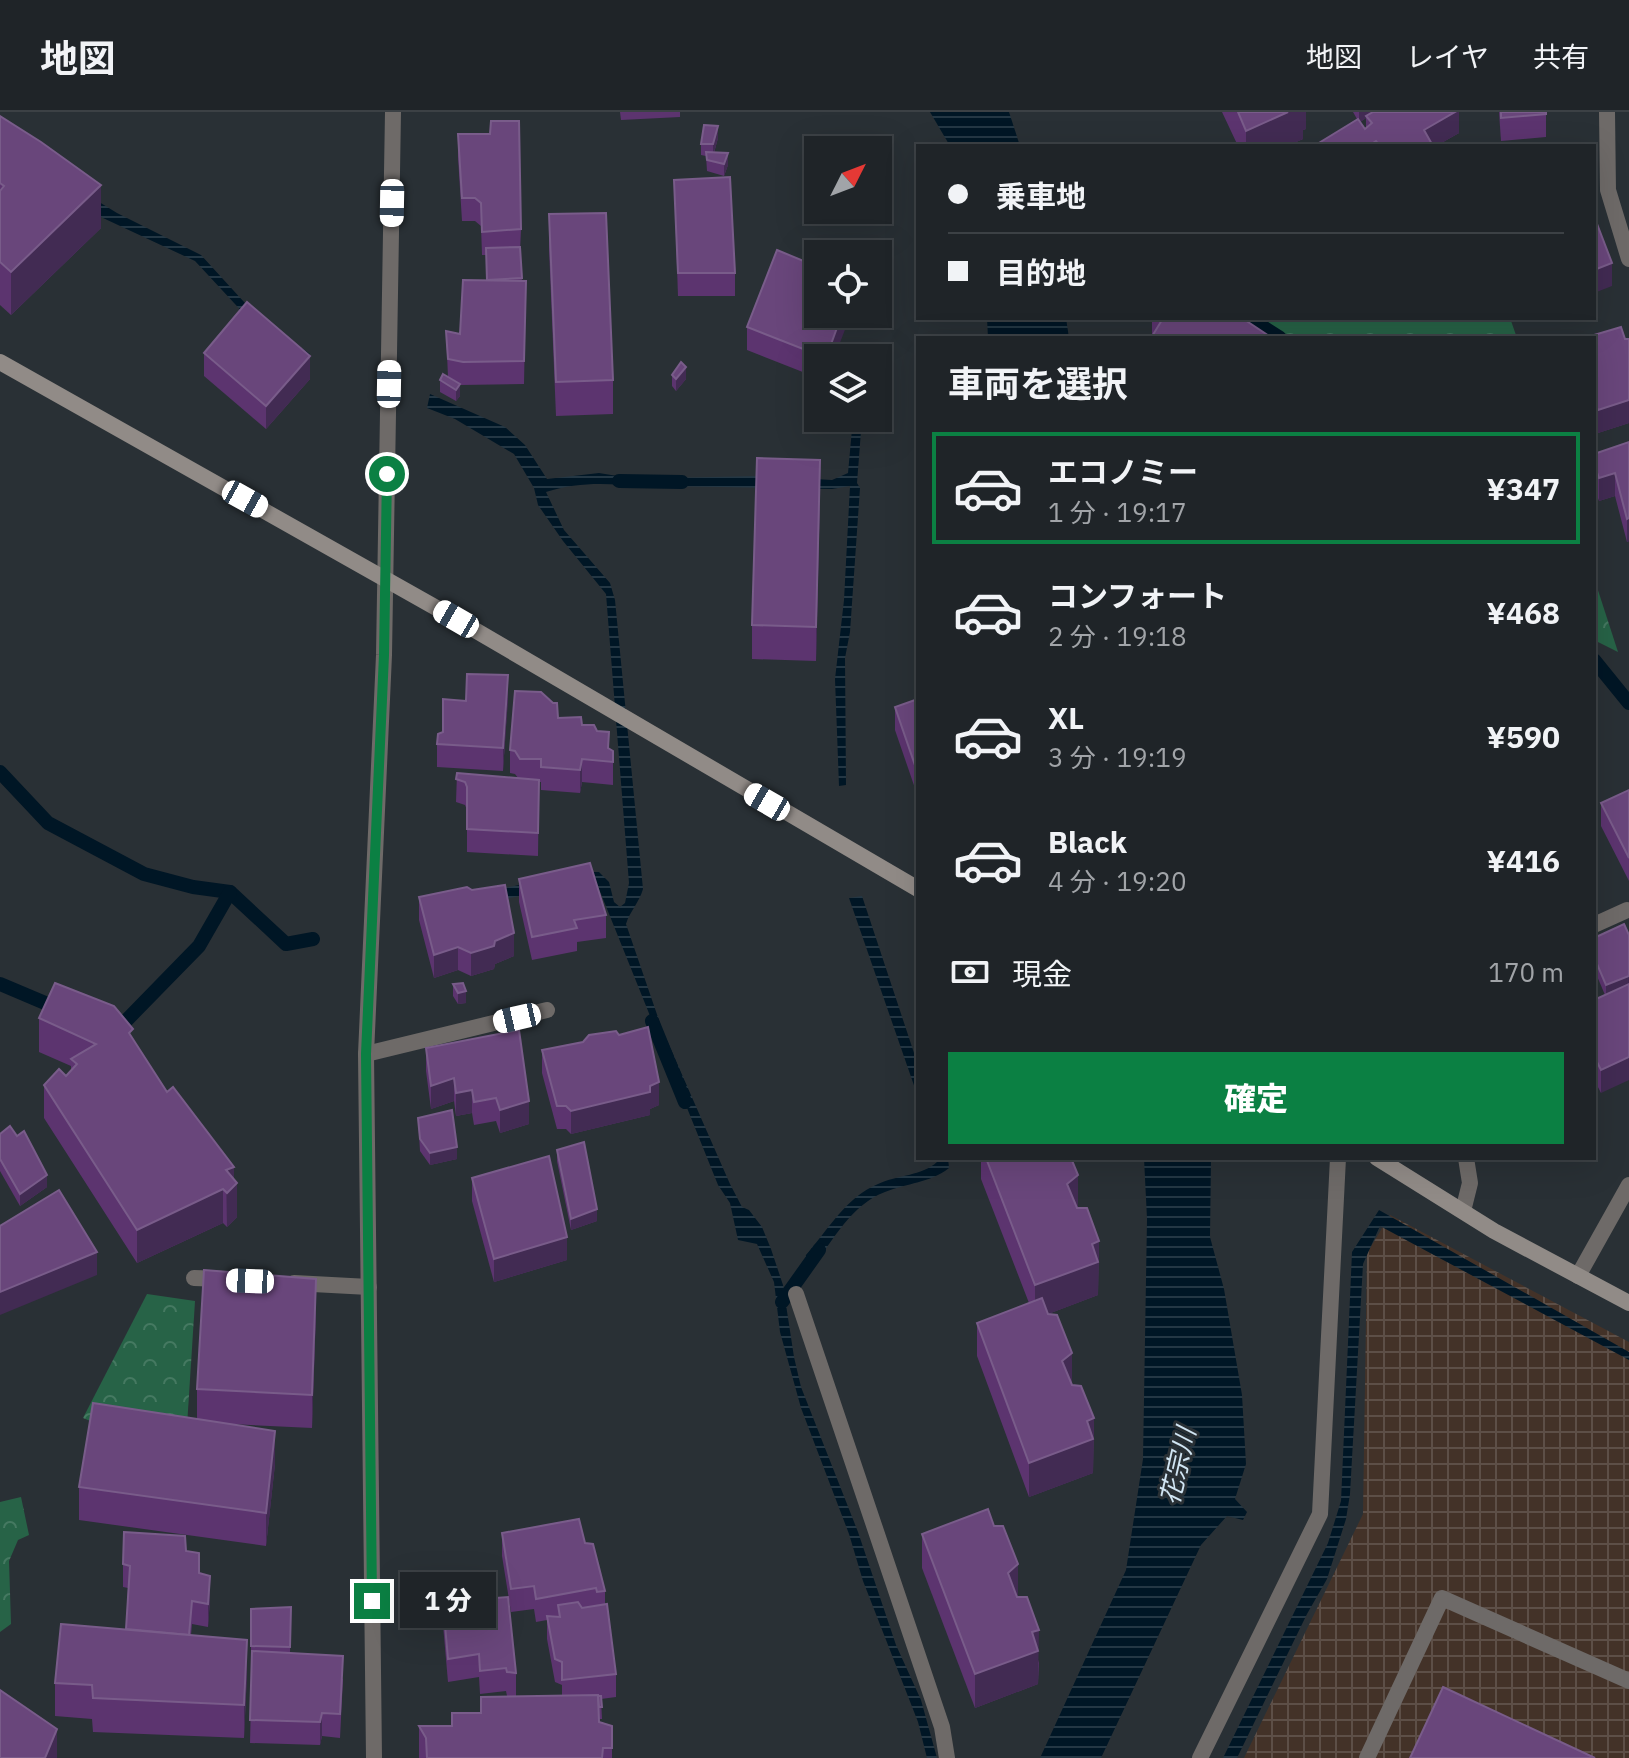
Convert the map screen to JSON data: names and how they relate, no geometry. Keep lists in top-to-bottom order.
{
  "water": ["花宗川"],
  "north": "top right",
  "page": {
    "header": "地図",
    "nav": ["地図", "レイヤ", "共有"],
    "banner": ["乗車地", "目的地"],
    "heading": "車両を選択",
    "list": [
      {
        "name": "エコノミー",
        "note": "1 分 · 19:17",
        "value": "¥347"
      },
      {
        "name": "コンフォート",
        "note": "2 分 · 19:18",
        "value": "¥468"
      },
      {
        "name": "XL",
        "note": "3 分 · 19:19",
        "value": "¥590"
      },
      {
        "name": "Black",
        "note": "4 分 · 19:20",
        "value": "¥416"
      }
    ],
    "pay": ["現金", "170 m"],
    "buttons": "確定",
    "bubble": "1 分"
  }
}
